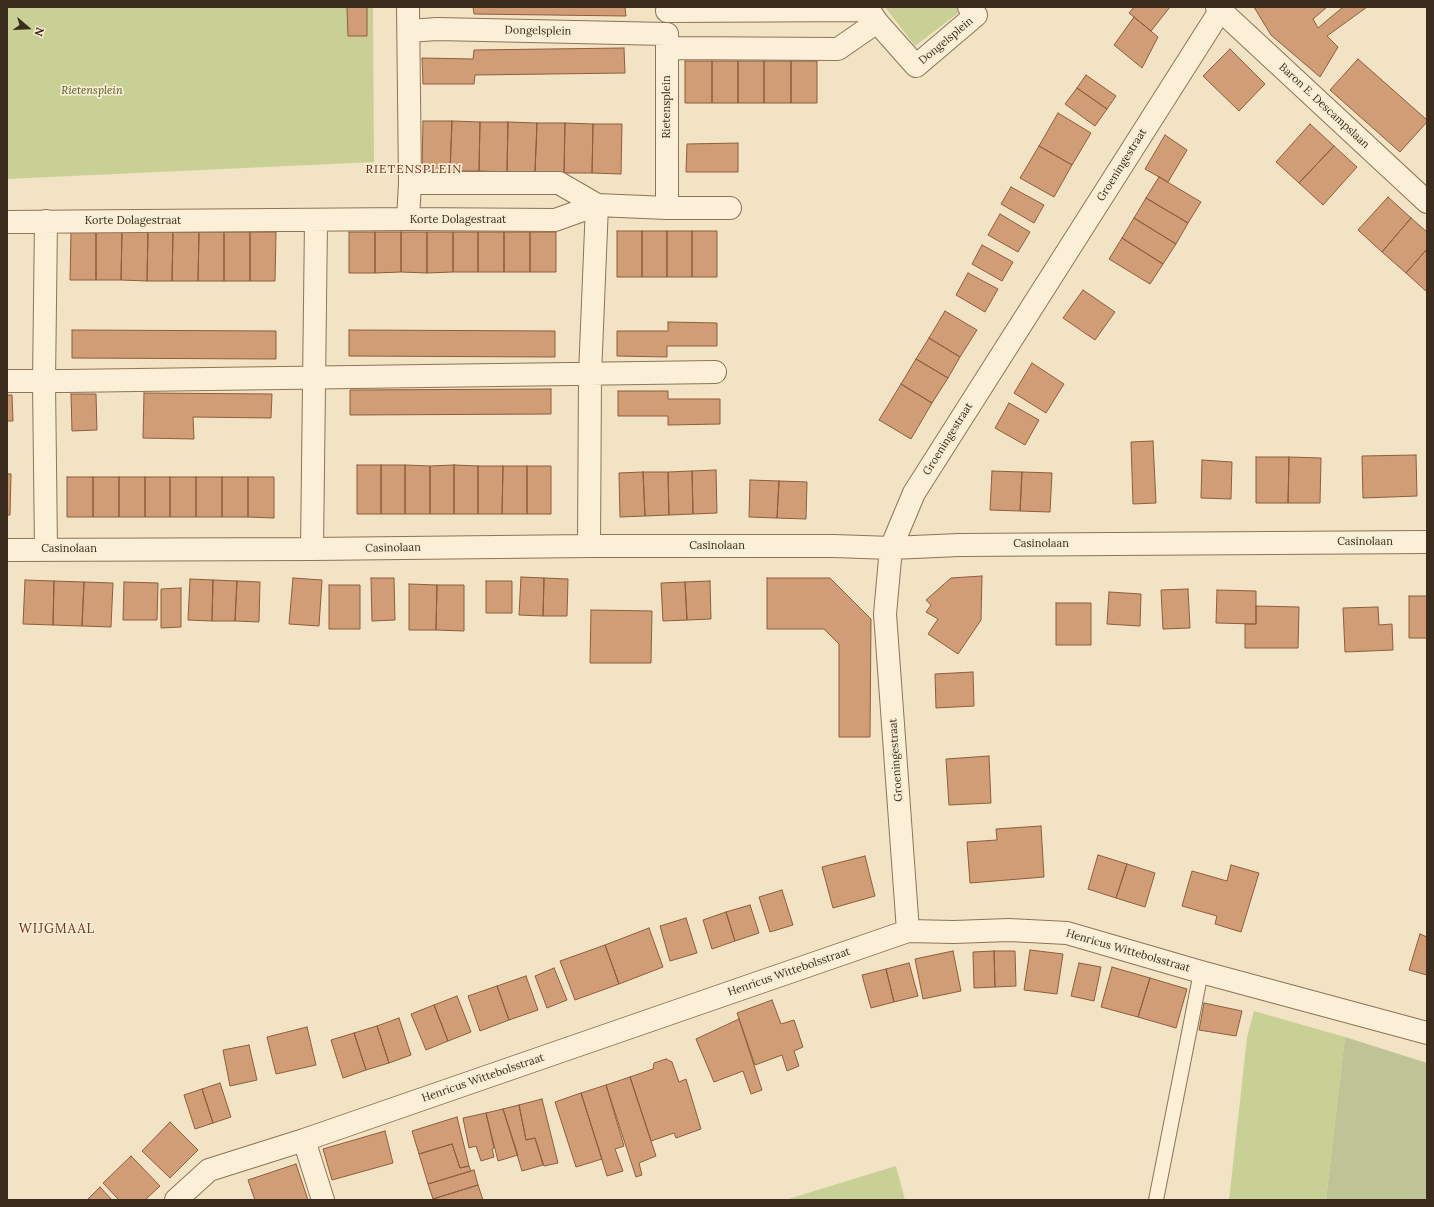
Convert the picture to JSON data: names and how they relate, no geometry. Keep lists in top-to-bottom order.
{
  "streets": {
    "street": [
      "Dongelsplein",
      "Baron E. Descampslaan",
      "Rietensplein",
      "Groeningestraat",
      "Korte Dolagestraat",
      "Casinolaan",
      "Henricus Wittebolsstraat"
    ]
  },
  "crossings": [
    ["Dongelsplein", "Rietensplein"],
    ["Baron E. Descampslaan", "Groeningestraat"],
    ["Rietensplein", "Korte Dolagestraat"],
    ["Groeningestraat", "Casinolaan"],
    ["Groeningestraat", "Henricus Wittebolsstraat"]
  ],
  "districts": ["RIETENSPLEIN", "WIJGMAAL"],
  "parks": ["Rietensplein"],
  "north": "right"
}
